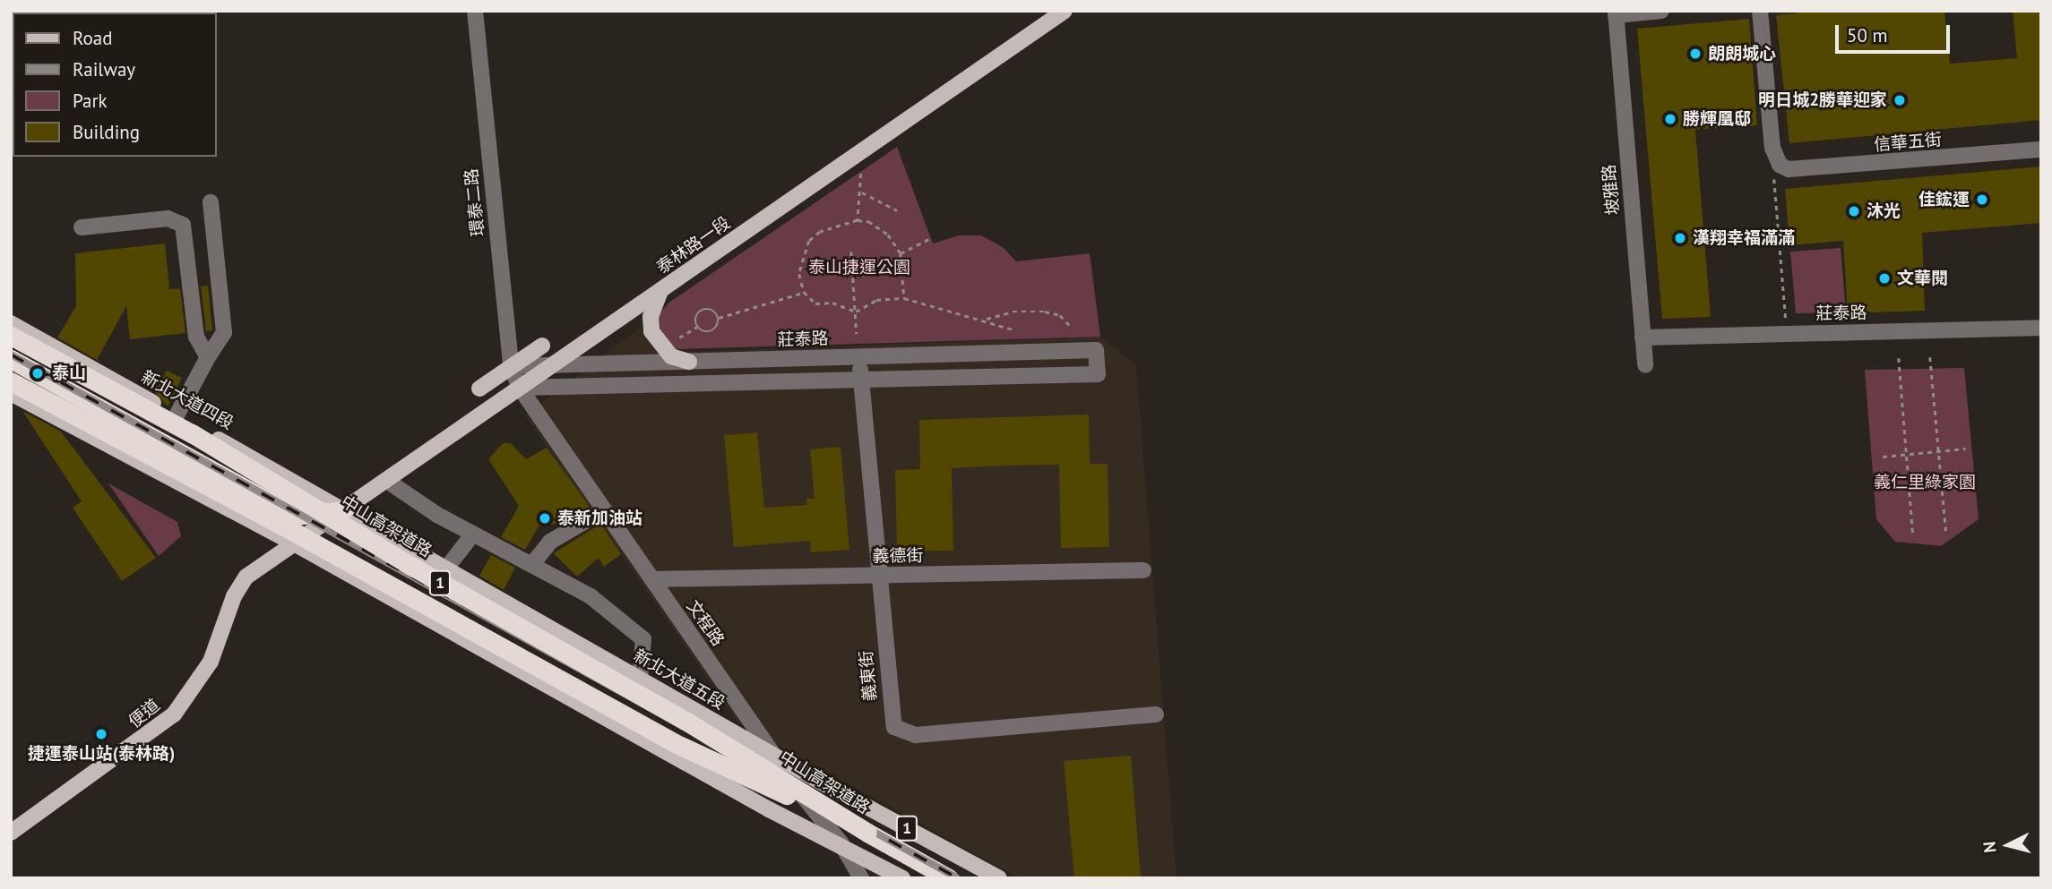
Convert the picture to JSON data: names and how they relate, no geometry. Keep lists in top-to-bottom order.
{
  "streets": {
    "highway": ["中山高架道路", "1"],
    "main road": [
      "泰林路一段",
      "新北大道四段",
      "新北大道五段",
      "便道"
    ],
    "street": [
      "信華五街",
      "坡雅路",
      "環泰二路",
      "莊泰路",
      "義德街",
      "文程路",
      "義東街"
    ]
  },
  "crossings": [
    ["坡雅路", "莊泰路"],
    ["環泰二路", "泰林路一段"],
    ["環泰二路", "莊泰路"],
    ["環泰二路", "文程路"],
    ["泰林路一段", "莊泰路"],
    ["泰林路一段", "新北大道四段"],
    ["泰林路一段", "1"],
    ["泰林路一段", "文程路"],
    ["泰林路一段", "新北大道五段"],
    ["泰林路一段", "便道"],
    ["莊泰路", "義東街"],
    ["新北大道四段", "新北大道五段"],
    ["義德街", "文程路"],
    ["義德街", "義東街"],
    ["1", "文程路"],
    ["文程路", "新北大道五段"]
  ],
  "parks": ["泰山捷運公園", "義仁里綠家園"],
  "places": [
    "朗朗城心",
    "明日城2勝華迎家",
    "勝輝凰邸",
    "佳鋐運",
    "沐光",
    "漢翔幸福滿滿",
    "文華閱",
    "泰山",
    "泰新加油站",
    "捷運泰山站(泰林路)"
  ],
  "legend": [
    "Road",
    "Railway",
    "Park",
    "Building"
  ],
  "scale_bar": "50 m",
  "north": "left"
}
